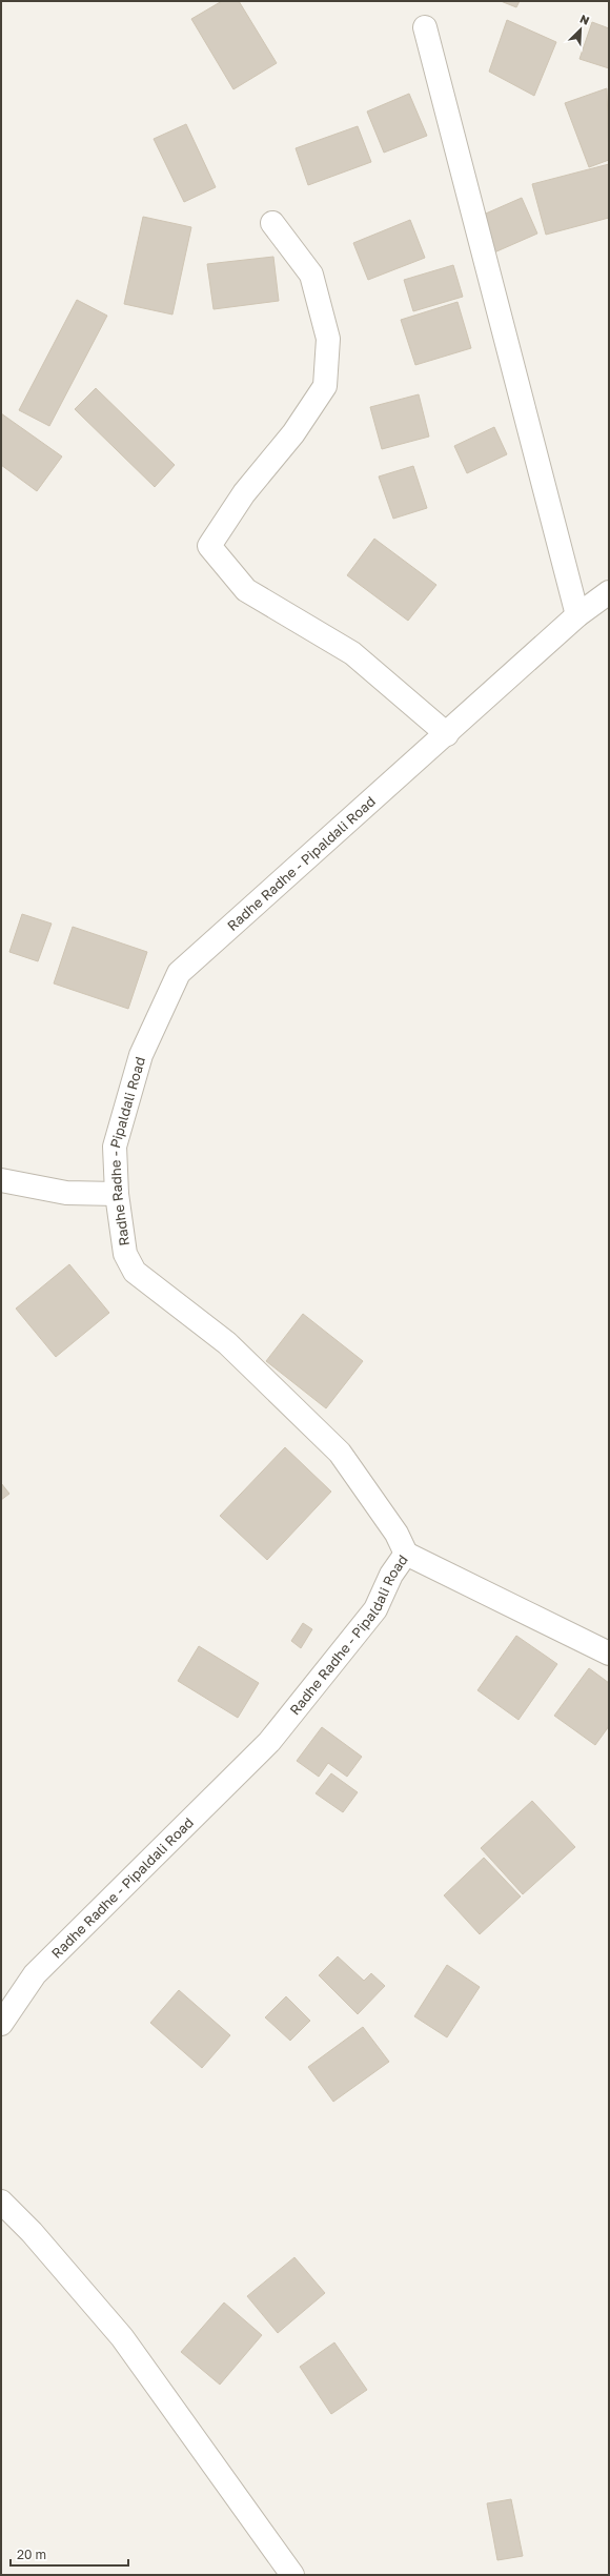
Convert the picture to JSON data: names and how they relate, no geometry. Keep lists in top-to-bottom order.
{
  "streets": {
    "street": ["Radhe Radhe - Pipaldali Road"]
  },
  "scale_bar": "20 m",
  "north": "top right"
}
